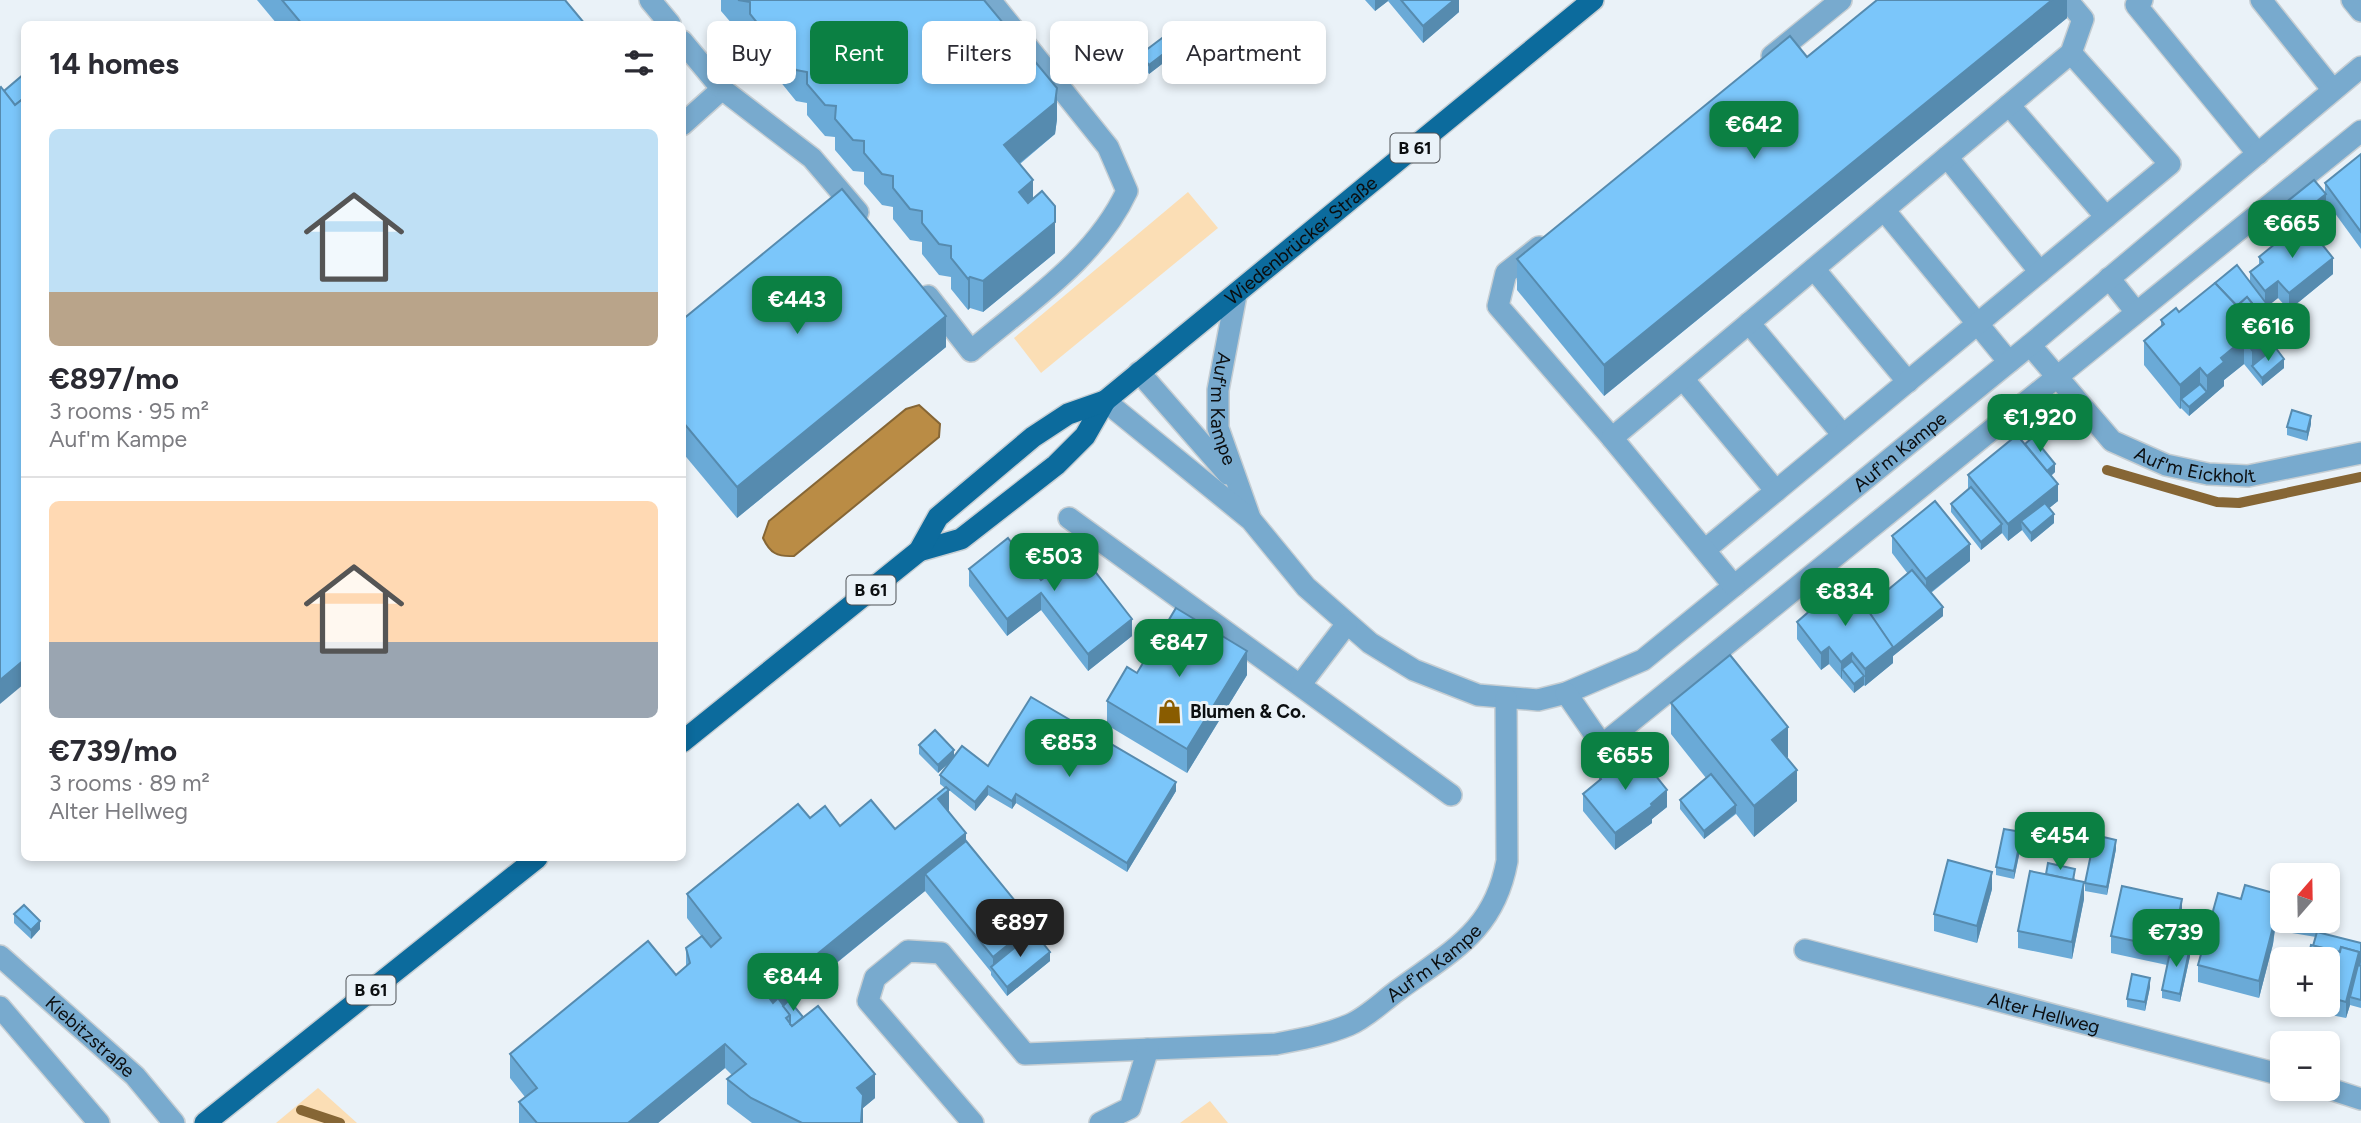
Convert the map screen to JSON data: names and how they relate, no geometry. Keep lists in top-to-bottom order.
{
  "streets": {
    "main road": ["B 61", "Wiedenbrücker Straße"],
    "street": [
      "Auf'm Kampe",
      "Auf'm Eickholt",
      "Alter Hellweg",
      "Kiebitzstraße"
    ]
  },
  "crossings": [
    ["Wiedenbrücker Straße", "Auf'm Kampe"],
    ["Auf'm Kampe", "Auf'm Eickholt"]
  ],
  "places": {
    "shop": ["Blumen & Co."]
  },
  "north": "top",
  "page": {
    "chip": [
      "Buy",
      "Rent",
      "Filters",
      "New",
      "Apartment"
    ],
    "heading": "14 homes",
    "price": [
      "€642",
      "€665",
      "€443",
      "€616",
      "€1,920",
      "€503",
      "€834",
      "€847",
      "€853",
      "€655",
      "€454",
      "€897",
      "€739",
      "€844"
    ],
    "list": [
      {
        "name": "€897/mo",
        "note": "3 rooms · 95 m² · Auf'm Kampe"
      },
      {
        "name": "€739/mo",
        "note": "3 rooms · 89 m² · Alter Hellweg"
      }
    ],
    "map_buttons": ["+", "−"]
  }
}
